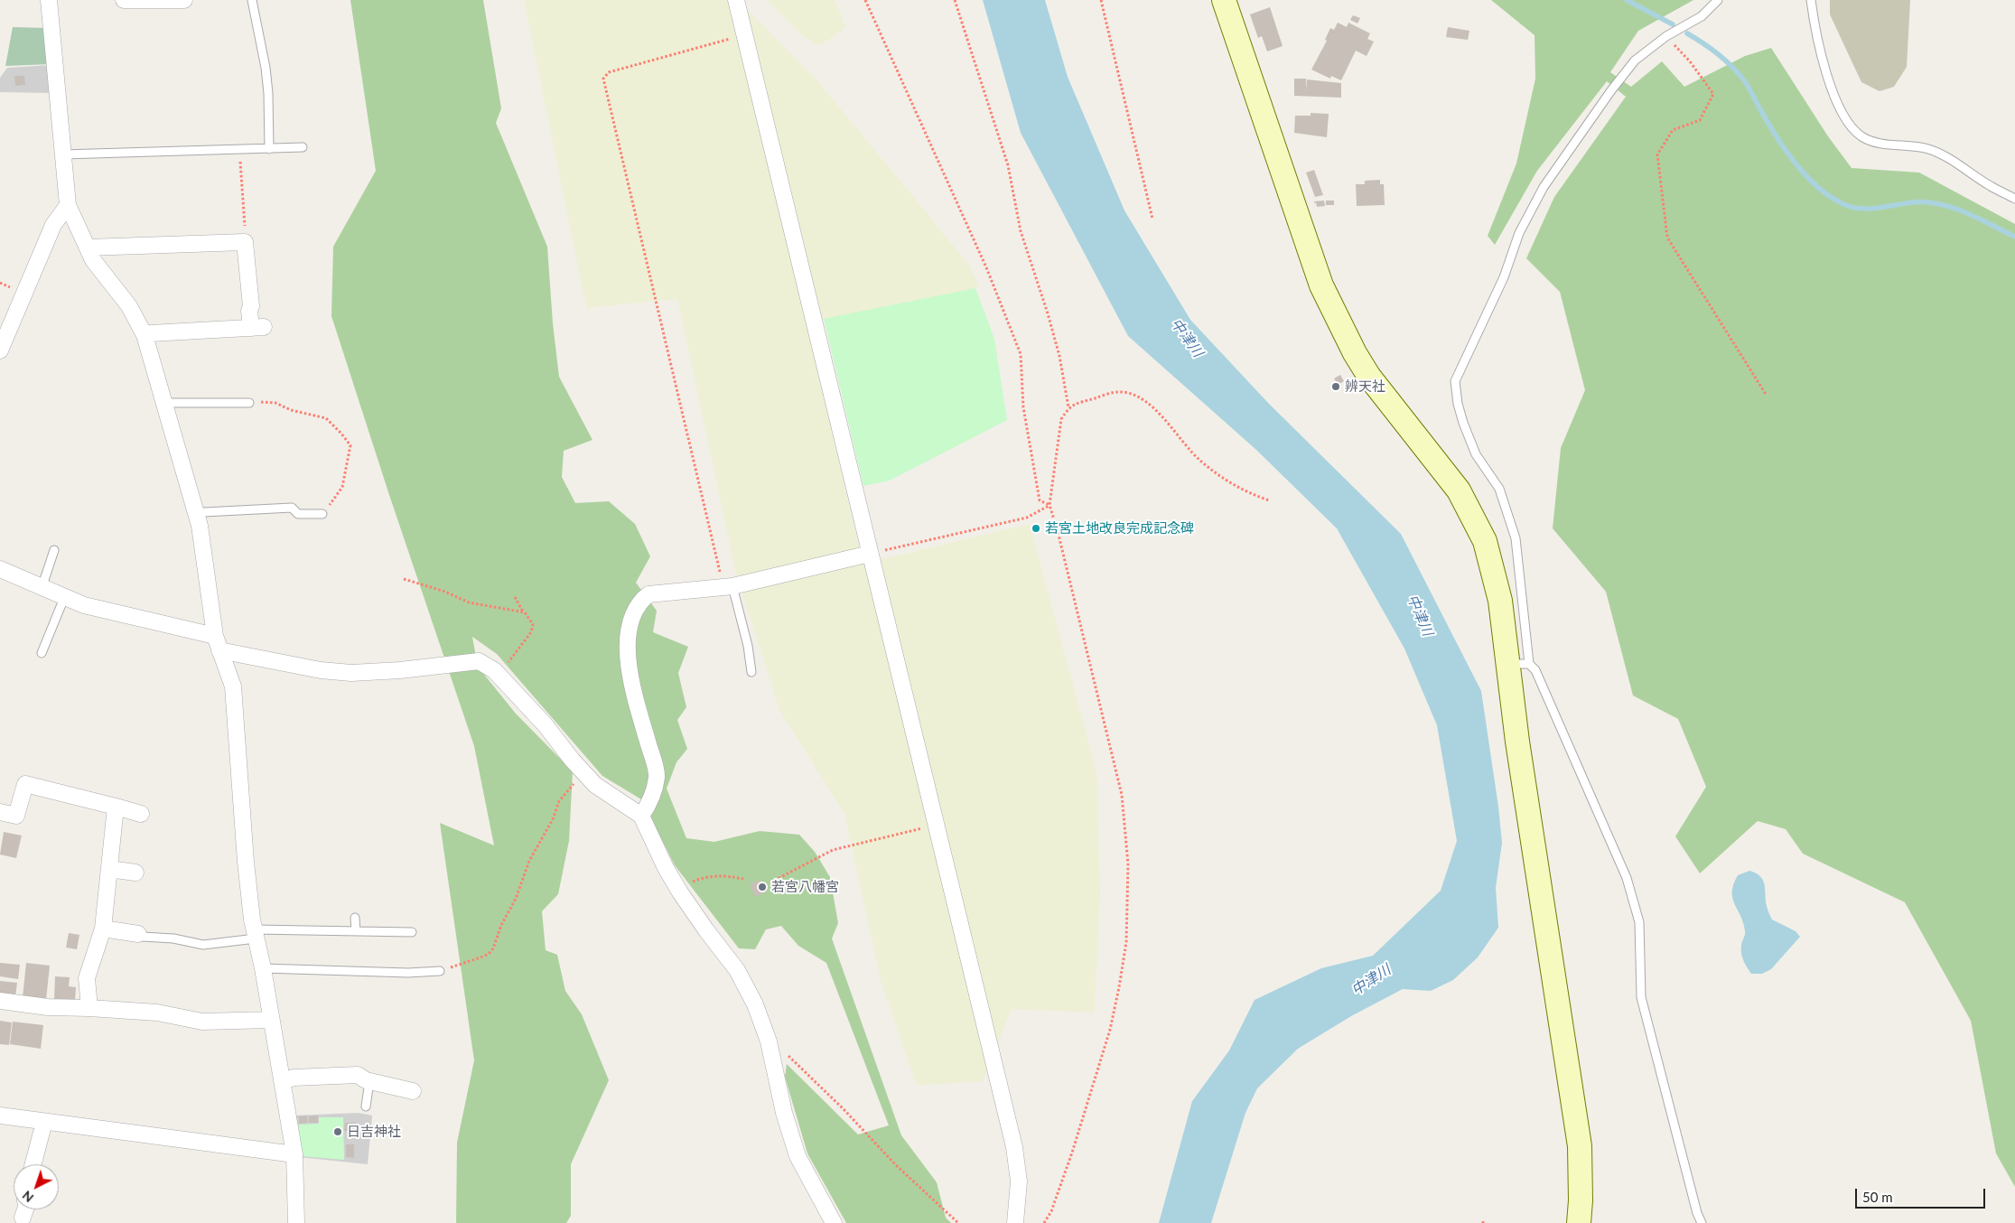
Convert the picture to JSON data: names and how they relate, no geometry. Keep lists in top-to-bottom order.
{
  "water": ["中津川"],
  "places": [
    "辨天社",
    "若宮土地改良完成記念碑",
    "若宮八幡宮",
    "日吉神社"
  ],
  "scale_bar": "50 m",
  "north": "bottom left"
}
